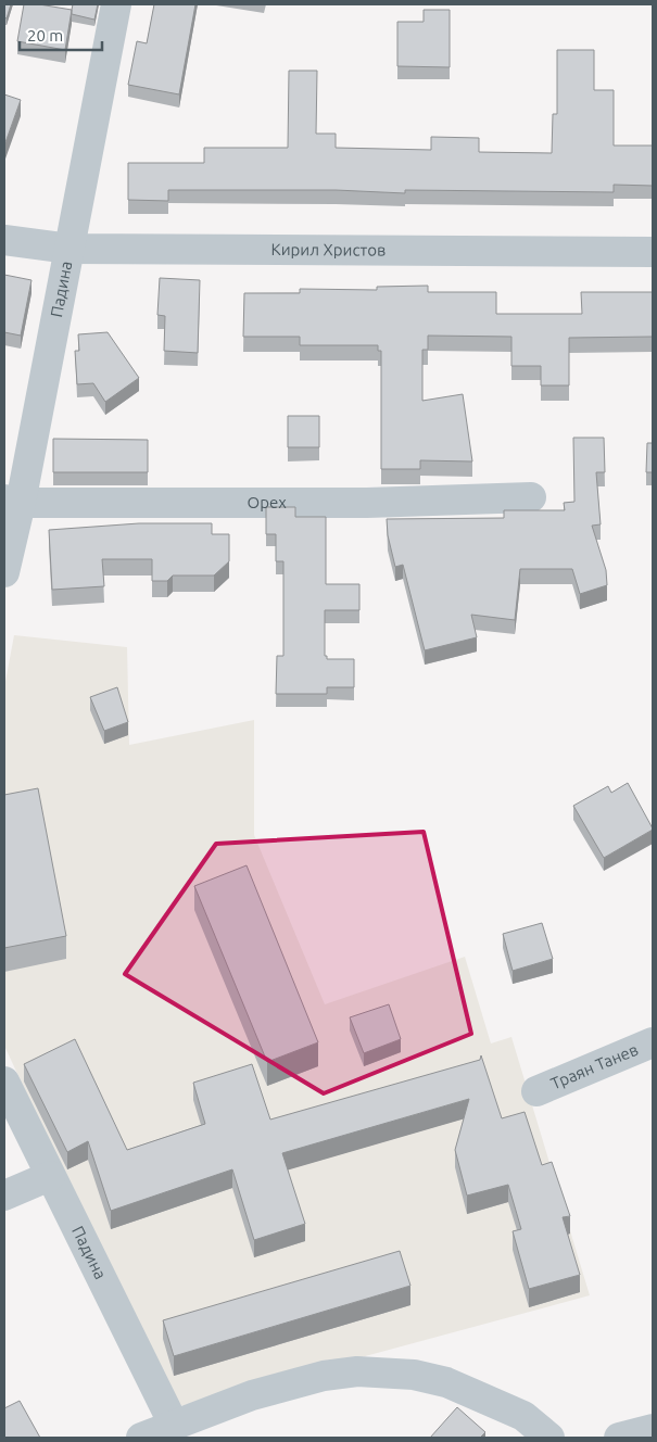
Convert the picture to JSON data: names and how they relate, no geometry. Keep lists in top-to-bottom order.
{
  "streets": {
    "street": [
      "Кирил Христов",
      "Падина",
      "Орех",
      "Траян Танев"
    ]
  },
  "crossings": [
    ["Кирил Христов", "Падина"],
    ["Падина", "Орех"]
  ],
  "scale_bar": "20 m"
}
